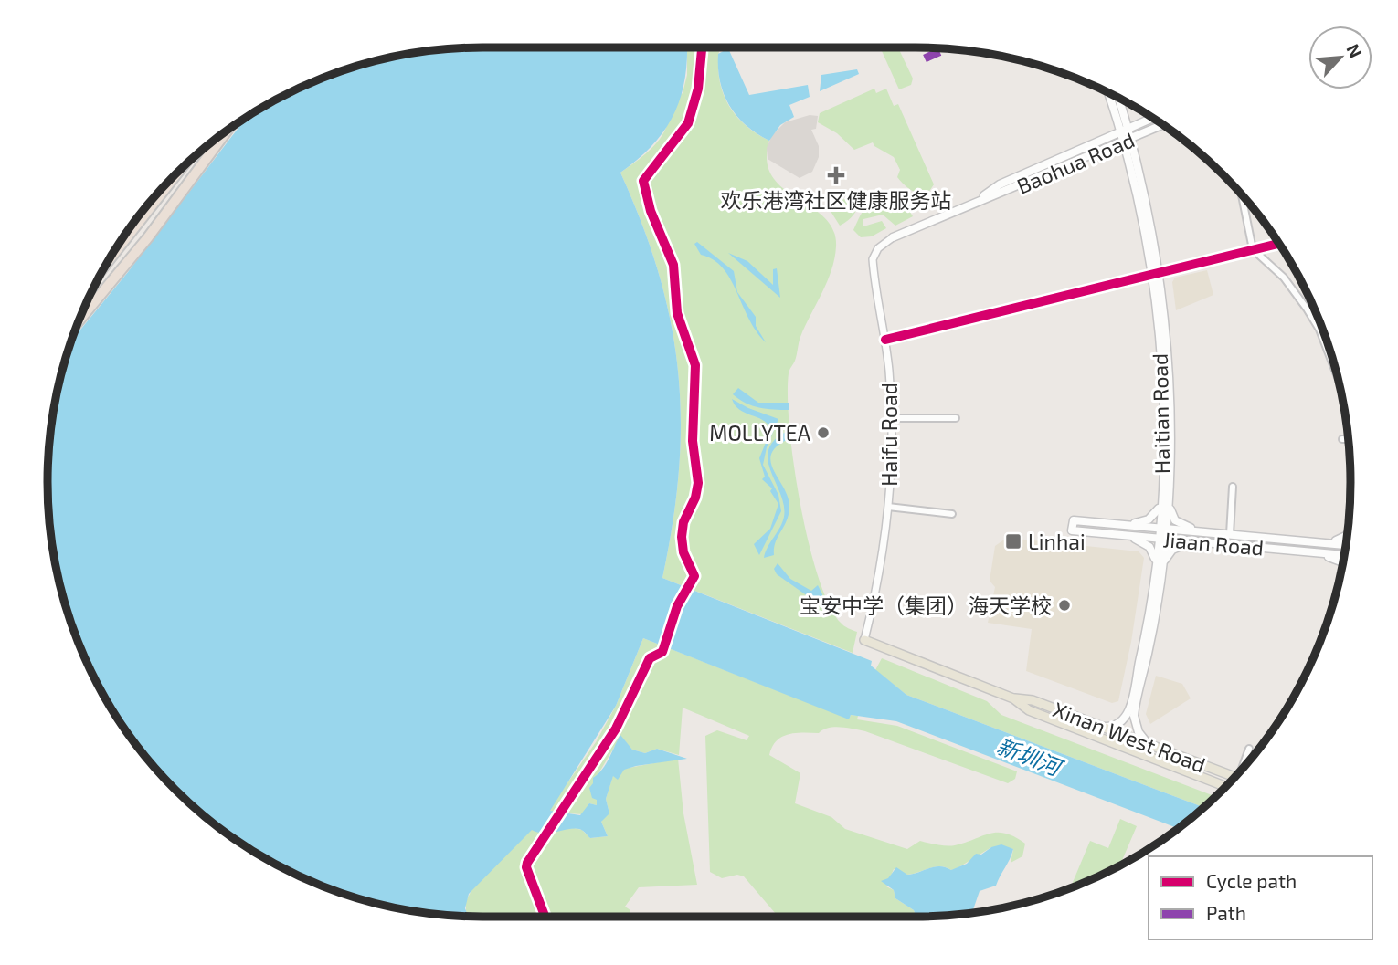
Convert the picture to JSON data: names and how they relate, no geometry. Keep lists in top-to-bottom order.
{
  "streets": {
    "main road": [
      "Baohua Road",
      "Haitian Road",
      "Jiaan Road",
      "Xinan West Road"
    ],
    "street": ["Haifu Road"]
  },
  "crossings": [
    ["Baohua Road", "Haitian Road"],
    ["Baohua Road", "Haifu Road"],
    ["Haitian Road", "Jiaan Road"],
    ["Haitian Road", "Xinan West Road"],
    ["Haifu Road", "Xinan West Road"]
  ],
  "water": ["新圳河"],
  "places": {
    "health": ["欢乐港湾社区健康服务站"],
    "other": ["MOLLYTEA", "宝安中学（集团）海天学校"],
    "transit": ["Linhai"]
  },
  "legend": ["Cycle path", "Path"],
  "north": "top right"
}
